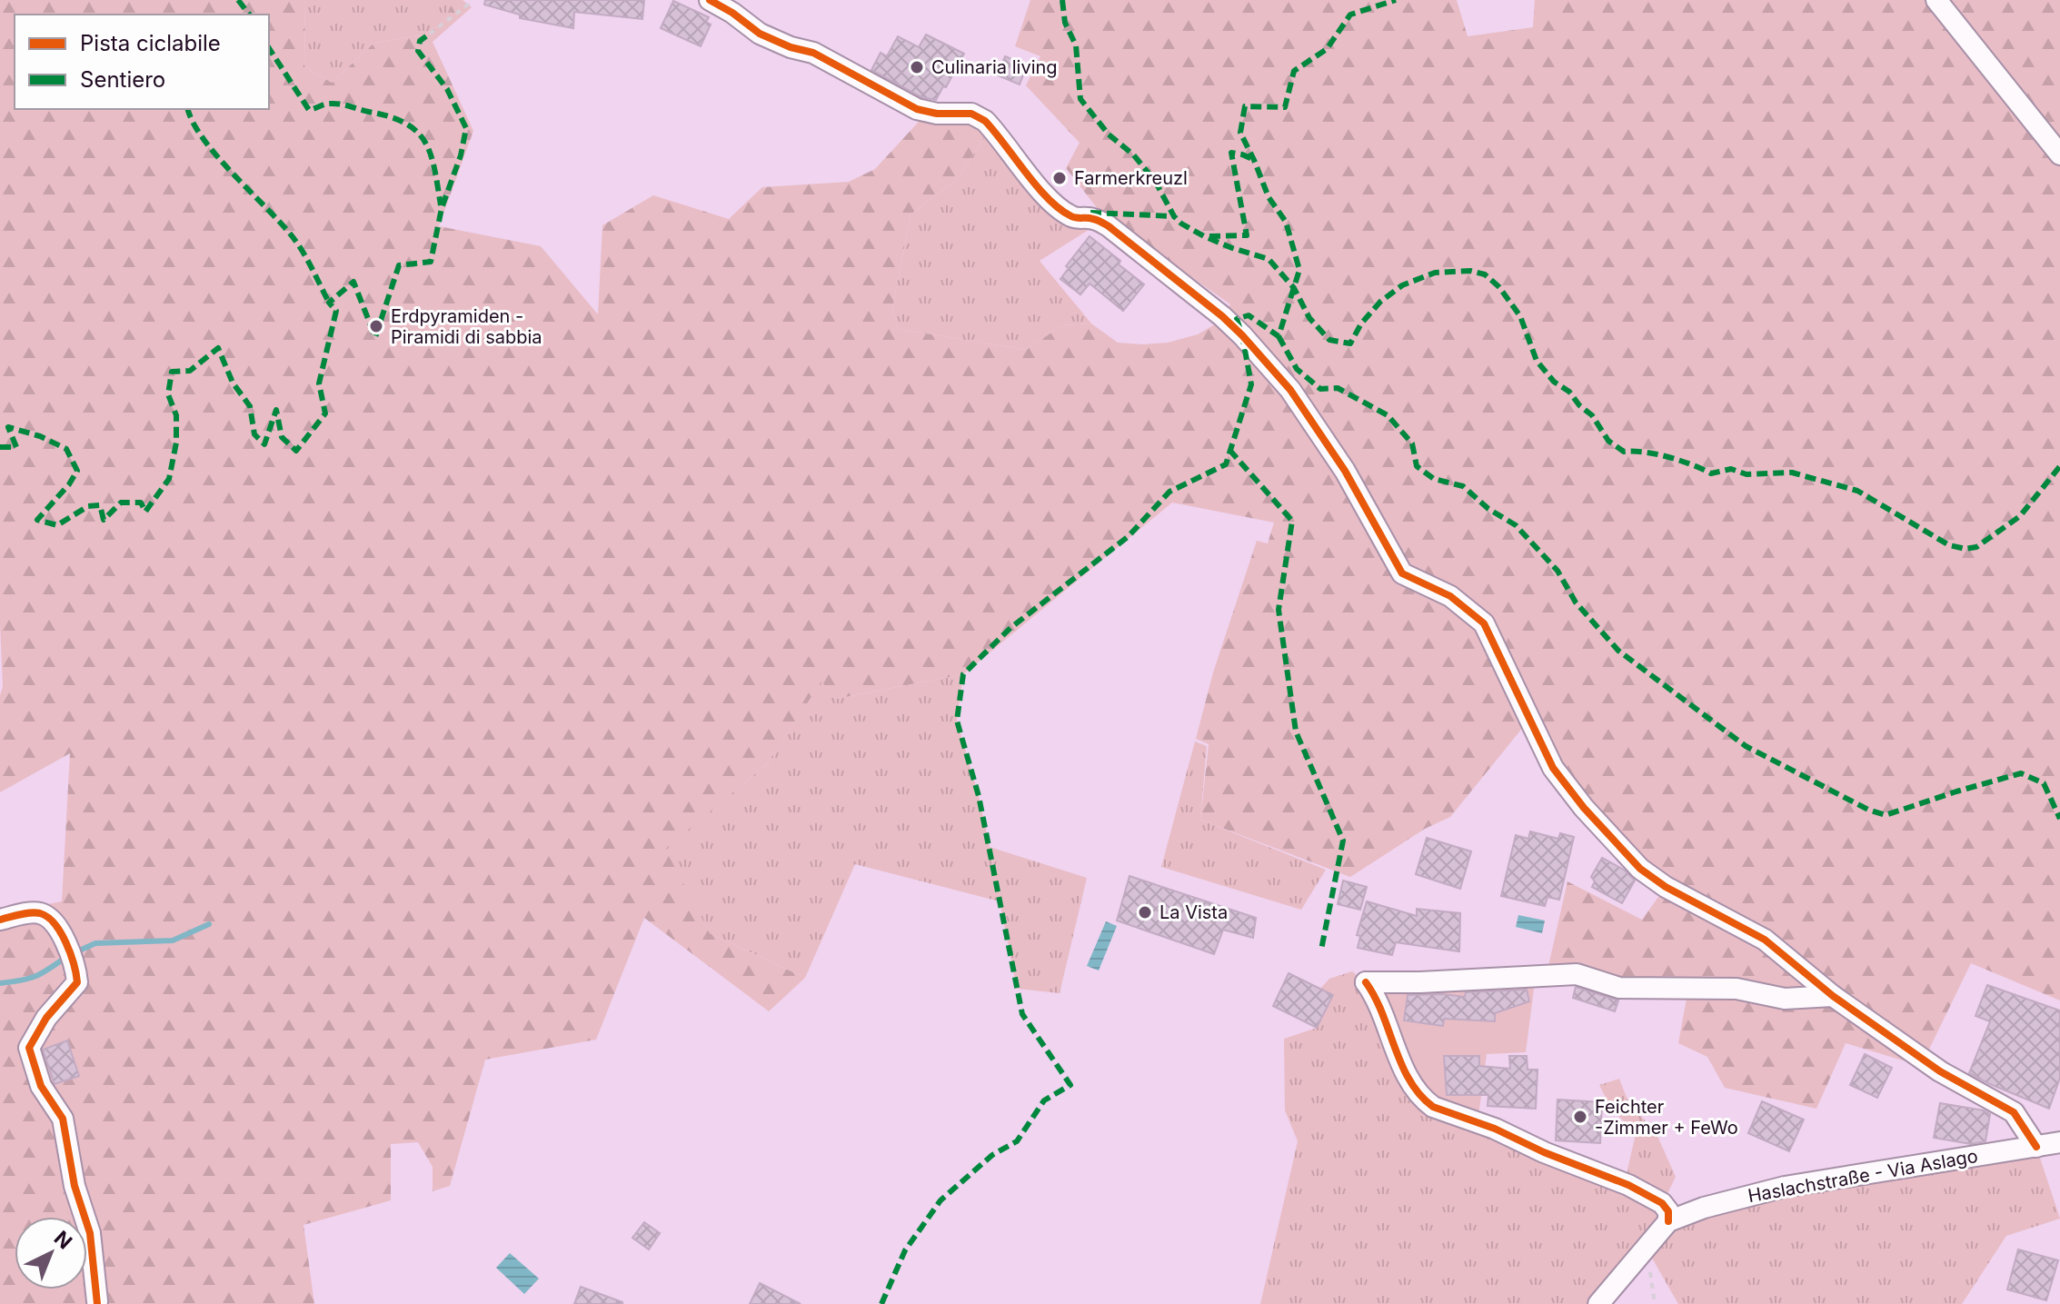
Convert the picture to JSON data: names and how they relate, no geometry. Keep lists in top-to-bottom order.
{
  "streets": {
    "street": ["Haslachstraße - Via Aslago"]
  },
  "places": [
    "Culinaria living",
    "Farmerkreuzl",
    "Erdpyramiden - Piramidi di sabbia",
    "La Vista",
    "Feichter -Zimmer + FeWo"
  ],
  "legend": ["Pista ciclabile", "Sentiero"],
  "north": "top right"
}
